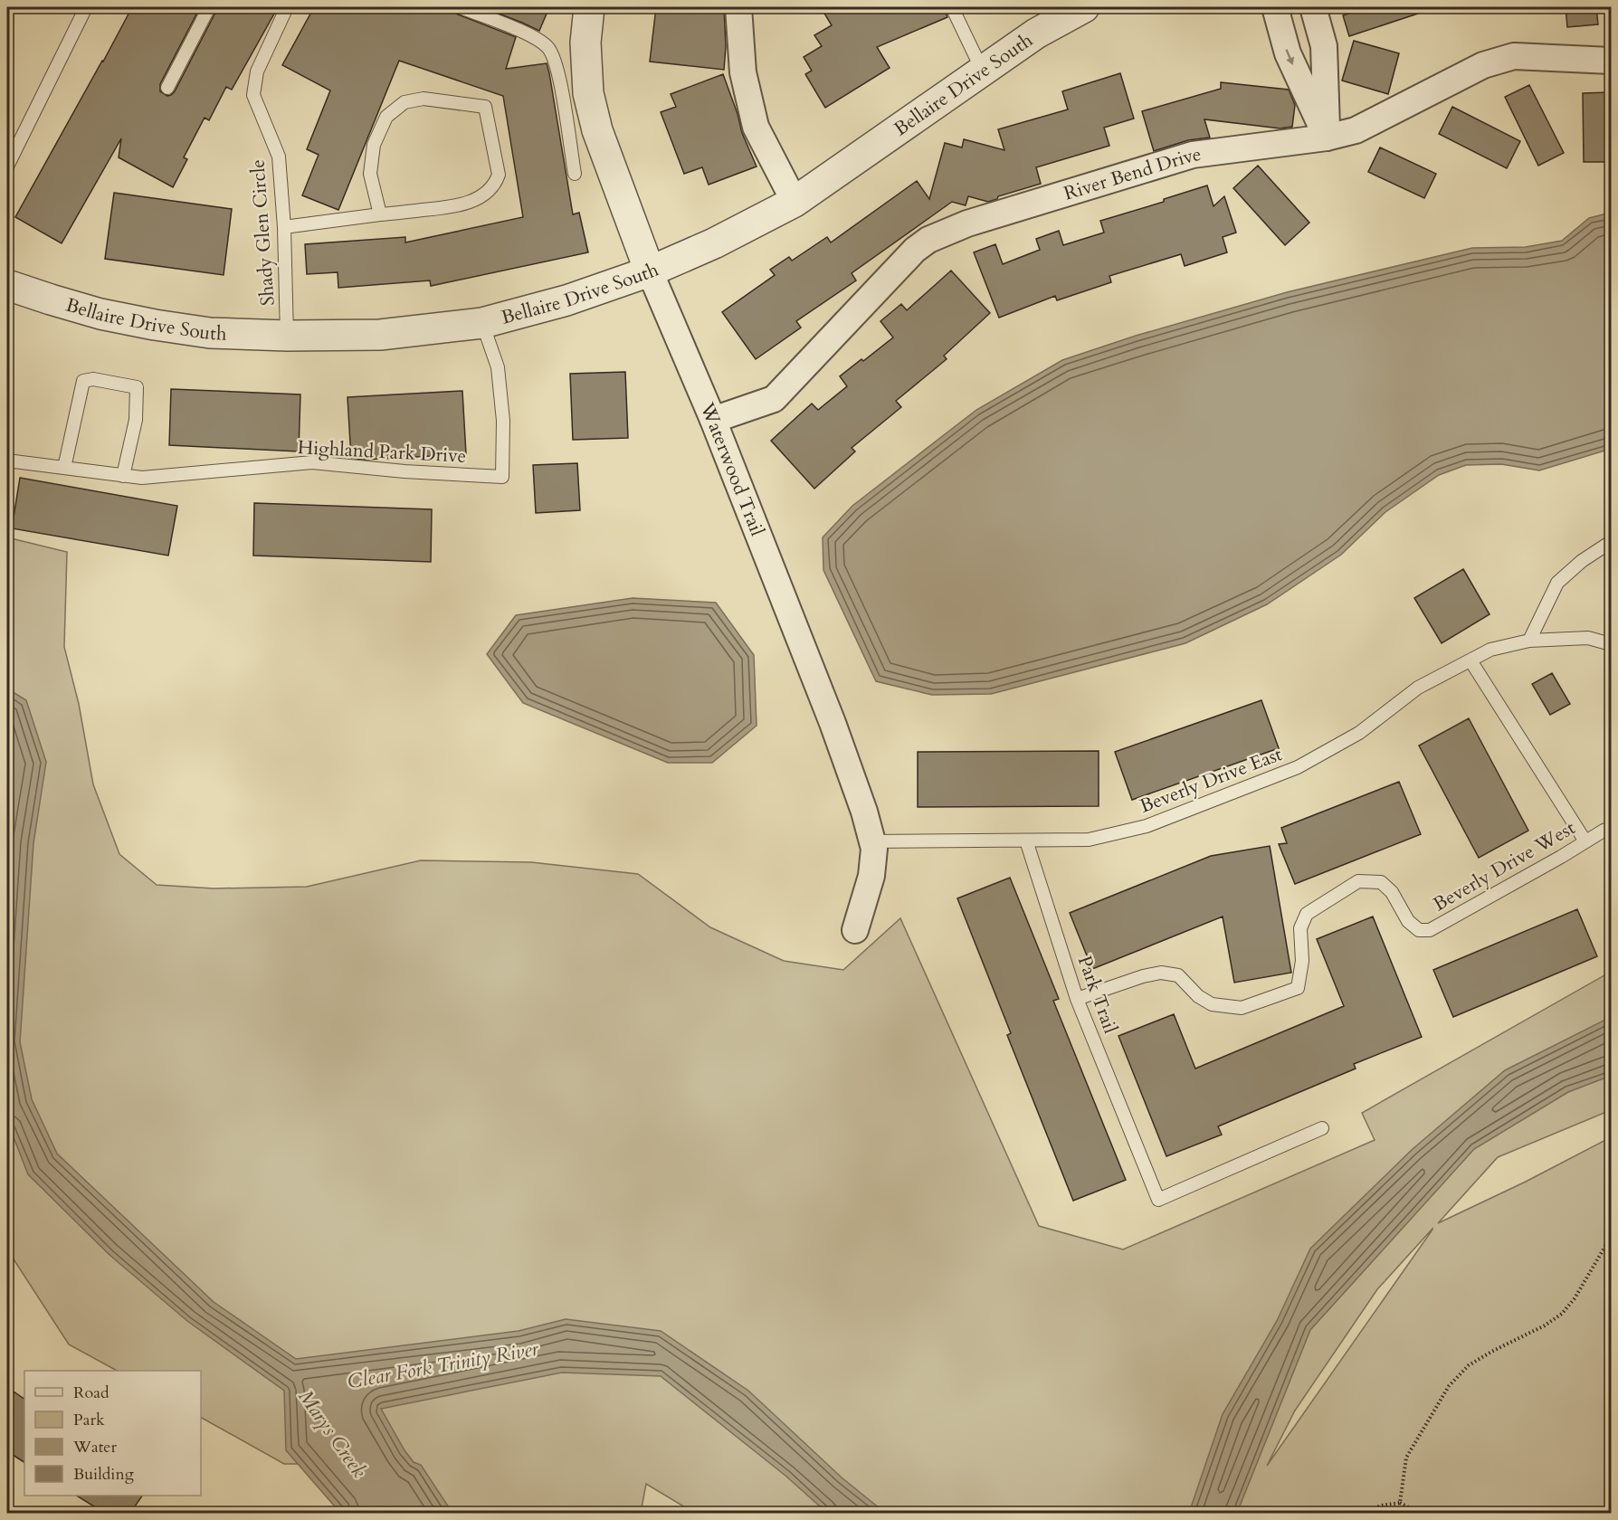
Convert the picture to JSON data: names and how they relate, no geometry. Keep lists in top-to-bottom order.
{
  "streets": {
    "street": ["Bellaire Drive South", "River Bend Drive", "Waterwood Trail"],
    "lane": [
      "Shady Glen Circle",
      "Highland Park Drive",
      "Beverly Drive East",
      "Beverly Drive West",
      "Park Trail"
    ]
  },
  "crossings": [
    ["Bellaire Drive South", "Shady Glen Circle"],
    ["Bellaire Drive South", "Highland Park Drive"],
    ["Bellaire Drive South", "Waterwood Trail"],
    ["River Bend Drive", "Waterwood Trail"],
    ["Waterwood Trail", "Beverly Drive East"],
    ["Beverly Drive East", "Park Trail"],
    ["Beverly Drive West", "Park Trail"]
  ],
  "water": ["Clear Fork Trinity River", "Marys Creek"],
  "legend": [
    "Road",
    "Park",
    "Water",
    "Building"
  ]
}
